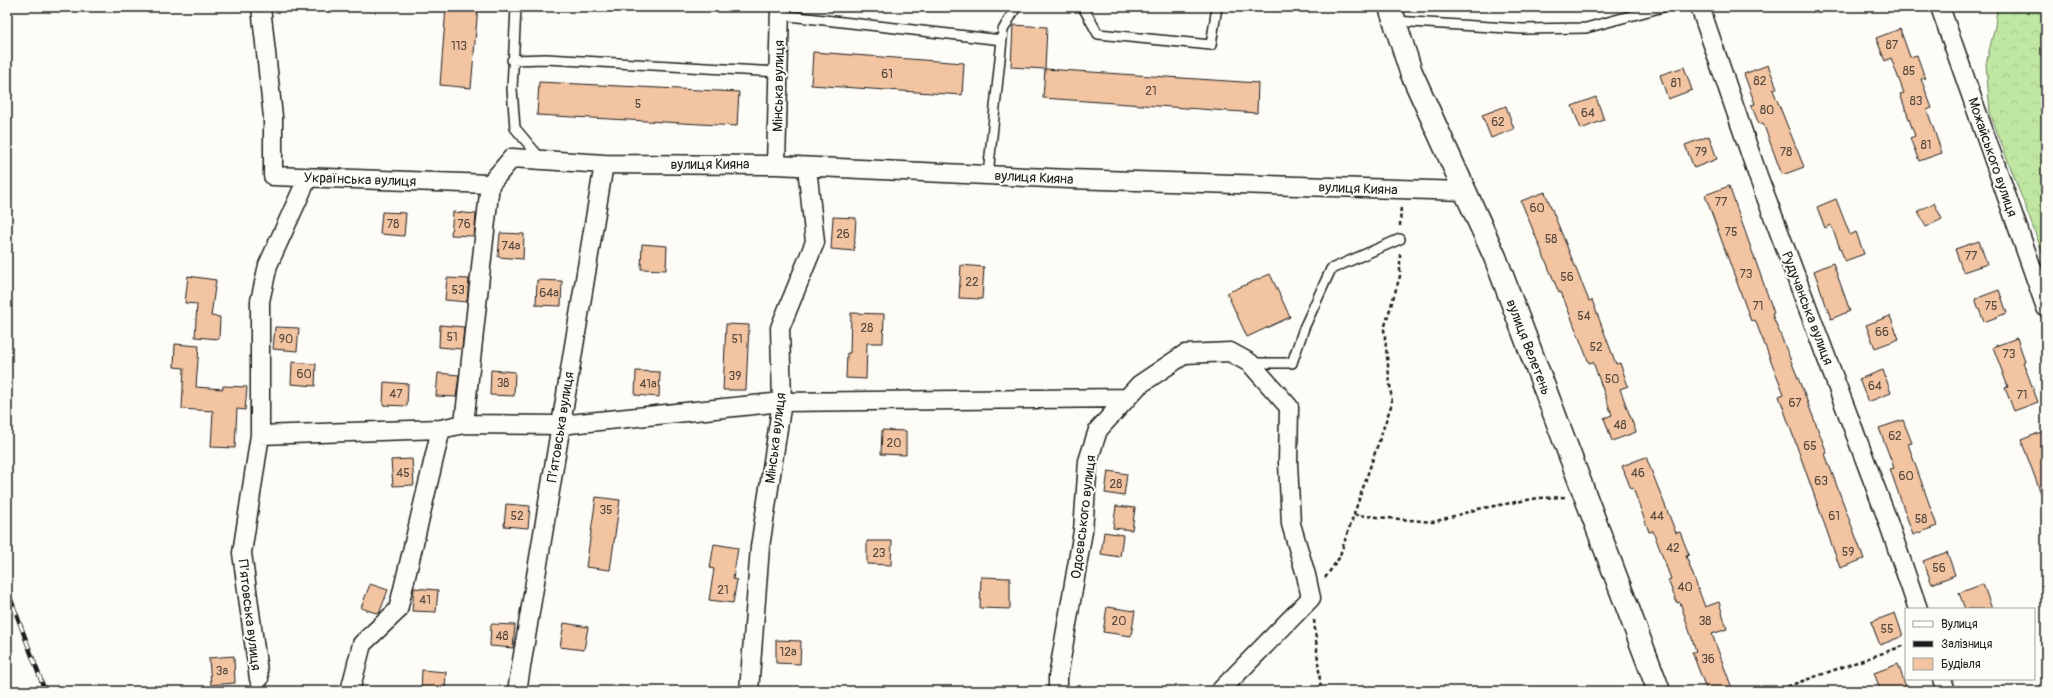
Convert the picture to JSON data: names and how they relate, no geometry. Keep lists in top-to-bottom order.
{
  "streets": {
    "street": [
      "Мінська вулиця",
      "Можайського вулиця",
      "вулиця Кияна",
      "Українська вулиця",
      "Рудучанська вулиця",
      "вулиця Велетень",
      "П’ятовська вулиця",
      "Одоєвського вулиця"
    ]
  },
  "crossings": [
    ["Мінська вулиця", "вулиця Кияна"],
    ["вулиця Кияна", "вулиця Велетень"],
    ["вулиця Кияна", "П’ятовська вулиця"],
    ["Українська вулиця", "П’ятовська вулиця"]
  ],
  "house_numbers": [
    "87",
    "113",
    "85",
    "61",
    "82",
    "81",
    "21",
    "83",
    "5",
    "80",
    "64",
    "62",
    "81",
    "79",
    "78",
    "77",
    "60",
    "78",
    "76",
    "75",
    "26",
    "58",
    "74а",
    "77",
    "73",
    "56",
    "22",
    "53",
    "64а",
    "71",
    "75",
    "54",
    "28",
    "66",
    "51",
    "90",
    "51",
    "52",
    "73",
    "60",
    "39",
    "50",
    "38",
    "41а",
    "64",
    "47",
    "71",
    "67",
    "48",
    "62",
    "20",
    "65",
    "45",
    "46",
    "60",
    "63",
    "28",
    "35",
    "52",
    "44",
    "61",
    "58",
    "42",
    "59",
    "23",
    "56",
    "40",
    "21",
    "41",
    "20",
    "38",
    "55",
    "48",
    "12а",
    "36",
    "3а"
  ],
  "legend": ["Вулиця", "Залізниця", "Будівля"]
}
